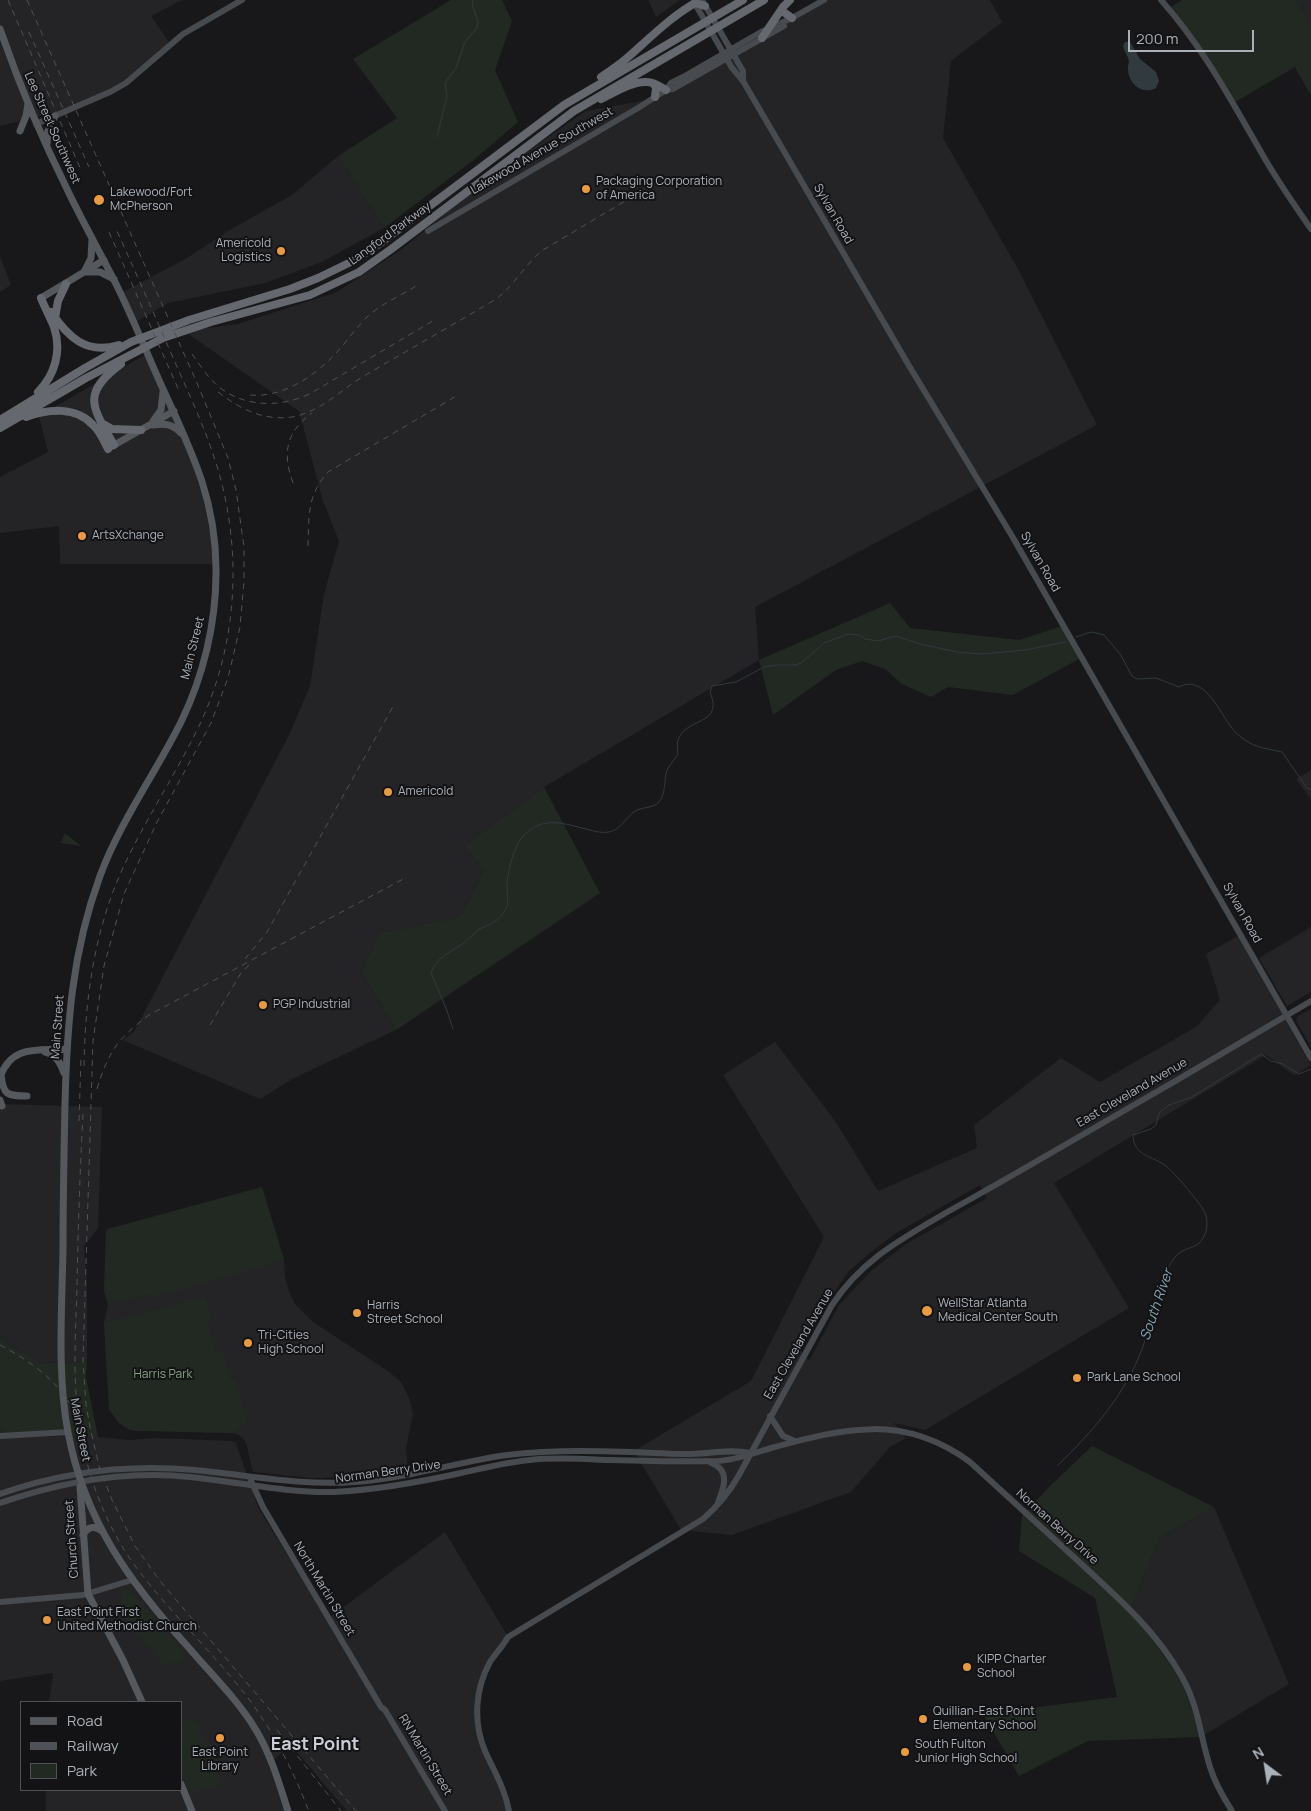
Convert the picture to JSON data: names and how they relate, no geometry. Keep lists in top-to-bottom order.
{
  "streets": {
    "highway": ["Langford Parkway"],
    "main road": [
      "Lee Street Southwest",
      "Lakewood Avenue Southwest",
      "Sylvan Road",
      "Main Street",
      "East Cleveland Avenue",
      "Norman Berry Drive",
      "Church Street",
      "North Martin Street",
      "RN Martin Street"
    ]
  },
  "crossings": [
    ["Lee Street Southwest", "Main Street"],
    ["Lakewood Avenue Southwest", "Sylvan Road"],
    ["Sylvan Road", "East Cleveland Avenue"],
    ["Main Street", "Church Street"],
    ["East Cleveland Avenue", "Norman Berry Drive"],
    ["Norman Berry Drive", "North Martin Street"],
    ["North Martin Street", "RN Martin Street"]
  ],
  "districts": ["East Point"],
  "water": ["South River"],
  "parks": ["Harris Park"],
  "places": [
    "Packaging Corporation of America",
    "Lakewood/Fort McPherson",
    "Americold Logistics",
    "ArtsXchange",
    "Americold",
    "PGP Industrial",
    "WellStar Atlanta Medical Center South",
    "Harris Street School",
    "Tri-Cities High School",
    "Park Lane School",
    "East Point First United Methodist Church",
    "KIPP Charter School",
    "Quillian-East Point Elementary School",
    "East Point Library",
    "South Fulton Junior High School"
  ],
  "legend": ["Road", "Railway", "Park"],
  "scale_bar": "200 m",
  "north": "top left"
}
